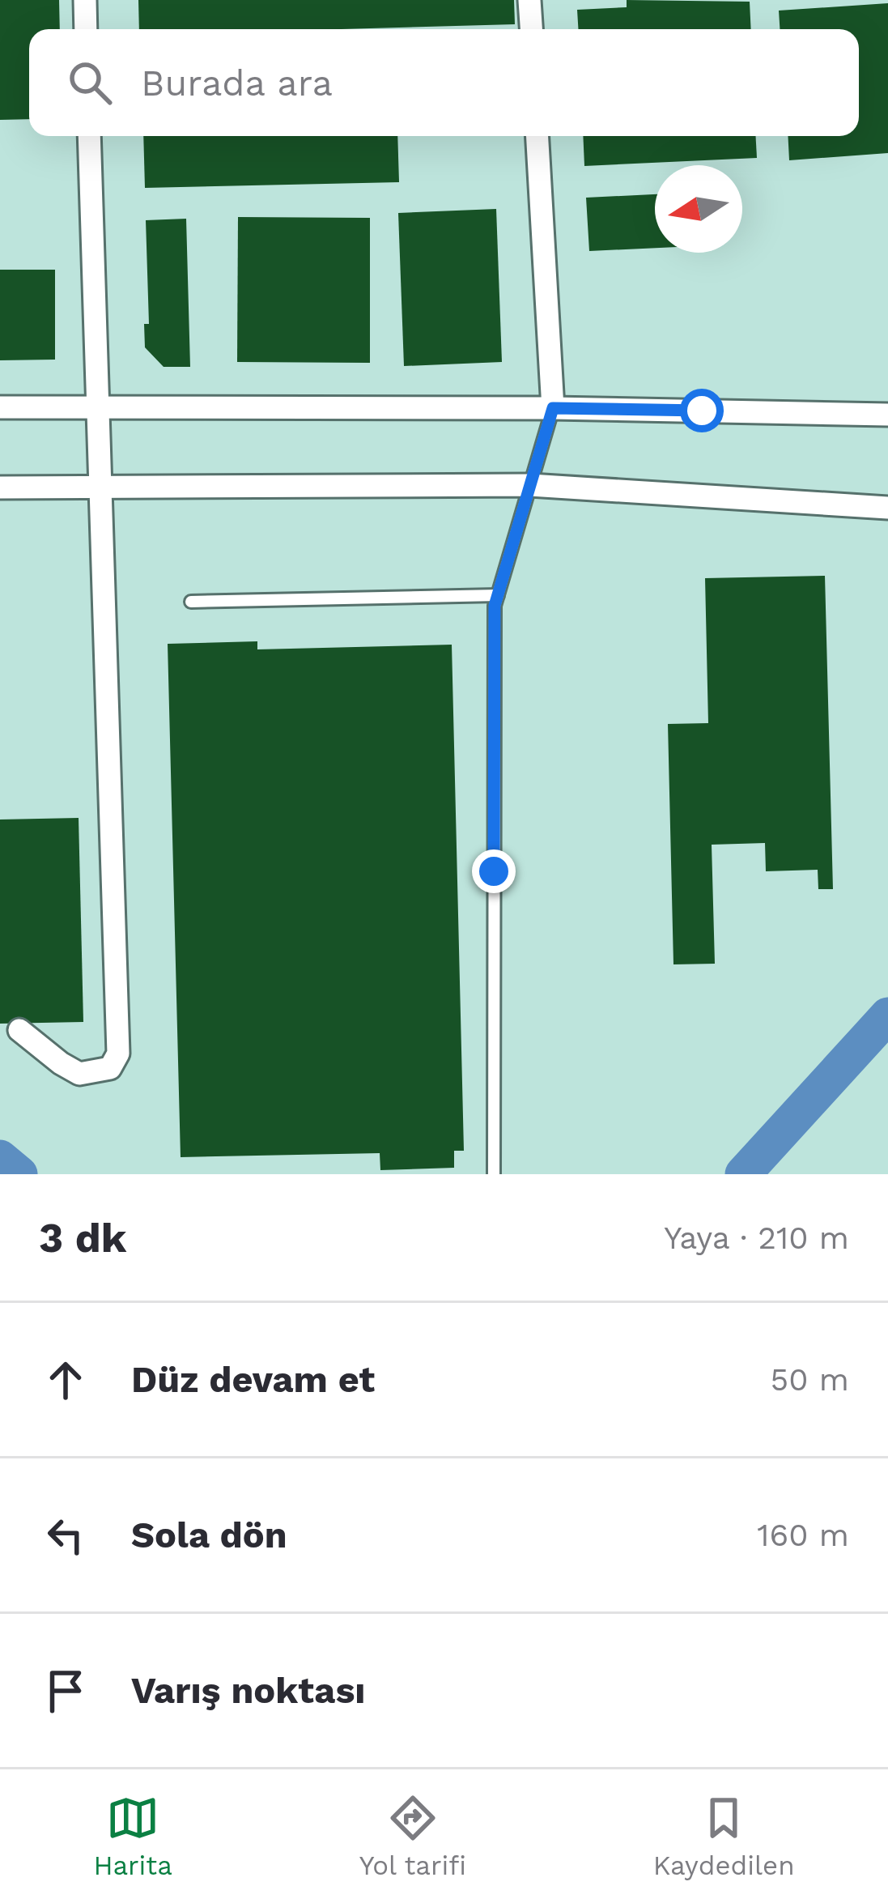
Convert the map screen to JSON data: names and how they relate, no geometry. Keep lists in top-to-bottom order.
{
  "north": "left",
  "page": {
    "search": "Burada ara",
    "heading": ["3 dk", "Yaya · 210 m"],
    "list": [
      ["Düz devam et", "50 m"],
      ["Sola dön", "160 m"],
      "Varış noktası"
    ],
    "nav": ["Harita", "Yol tarifi", "Kaydedilen"]
  }
}
